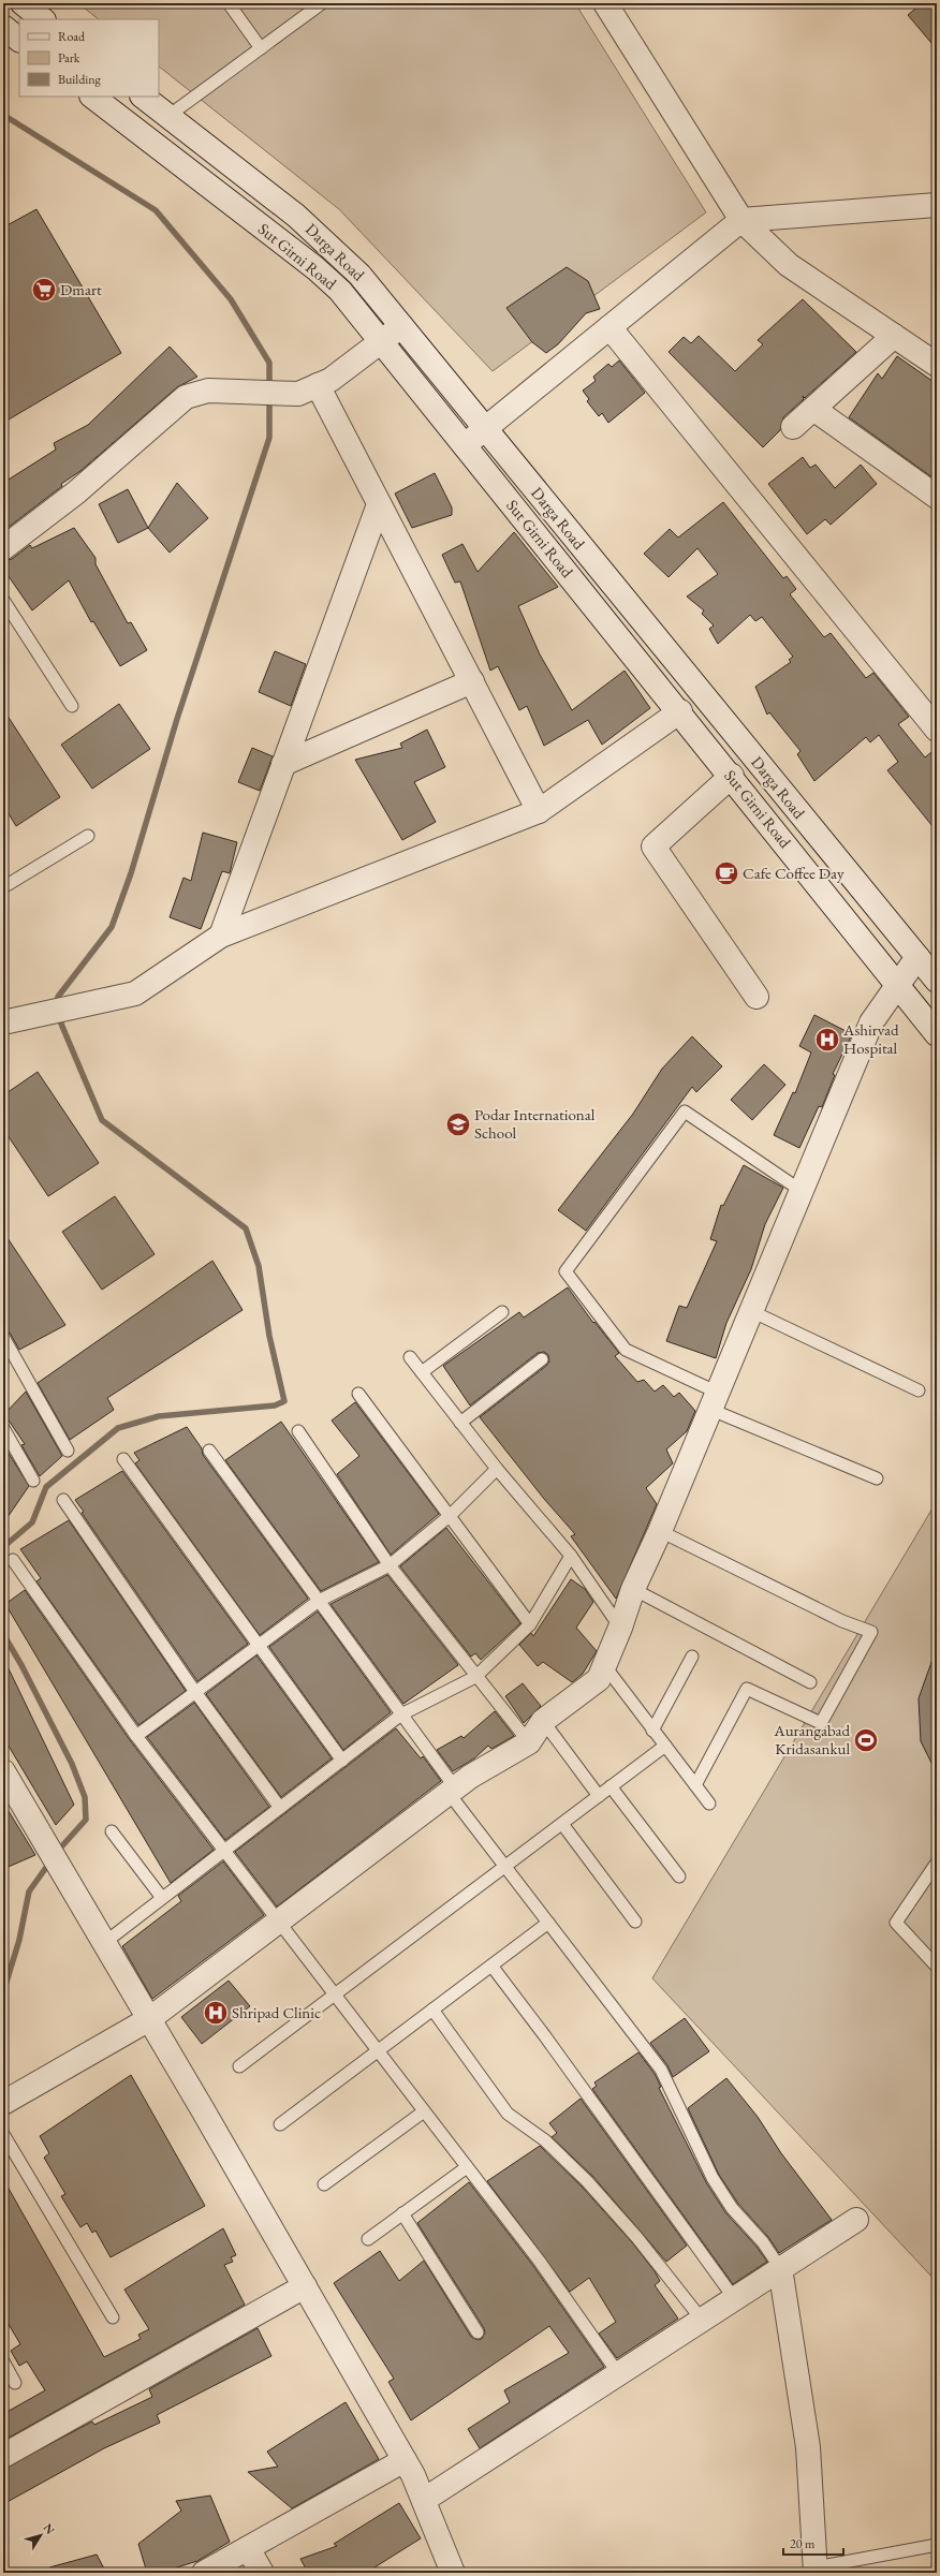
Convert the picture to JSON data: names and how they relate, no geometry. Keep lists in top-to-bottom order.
{
  "streets": {
    "street": ["Darga Road", "Sut Girni Road"]
  },
  "places": {
    "supermarket": ["Dmart"],
    "cafe": ["Cafe Coffee Day"],
    "hospital": ["Ashirvad Hospital", "Shripad Clinic"],
    "school or university": ["Podar International School"],
    "sports": ["Aurangabad Kridasankul"]
  },
  "legend": ["Road", "Park", "Building"],
  "scale_bar": "20 m",
  "north": "top right"
}
